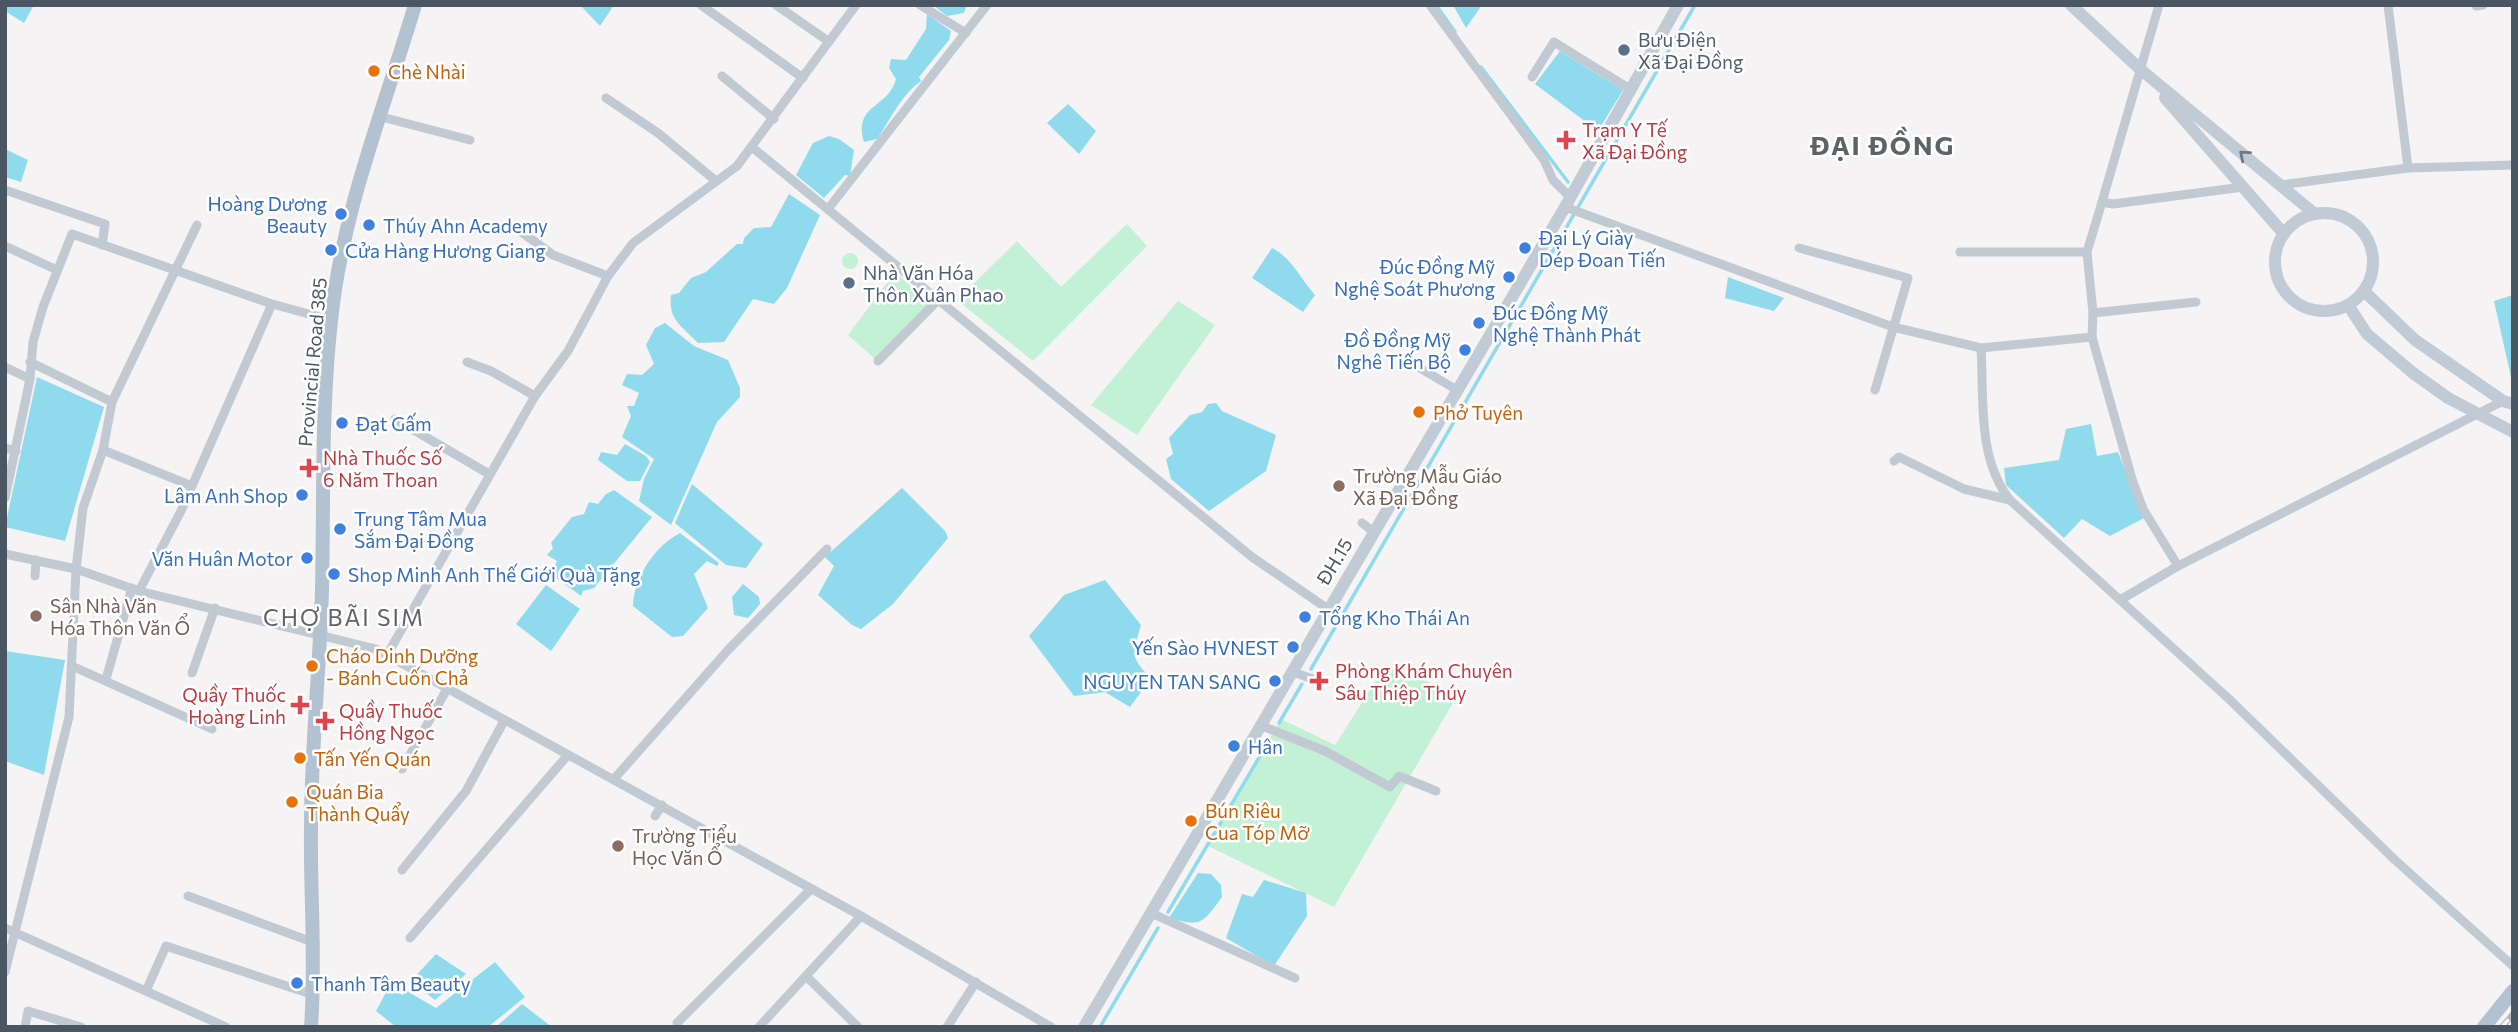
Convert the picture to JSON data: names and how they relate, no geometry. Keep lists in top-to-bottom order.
{
  "streets": {
    "main road": ["Provincial Road 385", "ĐH.15"]
  },
  "districts": ["ĐẠI ĐỒNG", "CHỢ BÃI SIM"],
  "places": {
    "other": [
      "Bưu Điện Xã Đại Đồng",
      "Chè Nhài",
      "Hoàng Dương Beauty",
      "Thúy Ahn Academy",
      "Đại Lý Giày Dép Đoan Tiến",
      "Cửa Hàng Hương Giang",
      "Đúc Đồng Mỹ Nghệ Soát Phương",
      "Nhà Văn Hóa Thôn Xuân Phao",
      "Đúc Đồng Mỹ Nghệ Thành Phát",
      "Đồ Đồng Mỹ Nghê Tiến Bộ",
      "Phở Tuyên",
      "Đạt Gấm",
      "Trường Mẫu Giáo Xã Đại Đồng",
      "Lâm Anh Shop",
      "Trung Tâm Mua Sắm Đại Đồng",
      "Văn Huân Motor",
      "Shop Minh Anh Thế Giới Quà Tặng",
      "Sân Nhà Văn Hóa Thôn Văn Ổ",
      "Tổng Kho Thái An",
      "Yến Sào HVNEST",
      "Cháo Dinh Dưỡng - Bánh Cuốn Chả",
      "NGUYEN TAN SANG",
      "Hân",
      "Tấn Yến Quán",
      "Quán Bia Thành Quẩy",
      "Bún Riêu Cua Tóp Mỡ",
      "Trường Tiểu Học Văn Ổ",
      "Thanh Tâm Beauty"
    ],
    "health": [
      "Trạm Y Tế Xã Đại Đồng",
      "Nhà Thuốc Số 6 Năm Thoan",
      "Phòng Khám Chuyên Sâu Thiệp Thúy",
      "Quầy Thuốc Hoàng Linh",
      "Quầy Thuốc Hồng Ngọc"
    ]
  }
}
